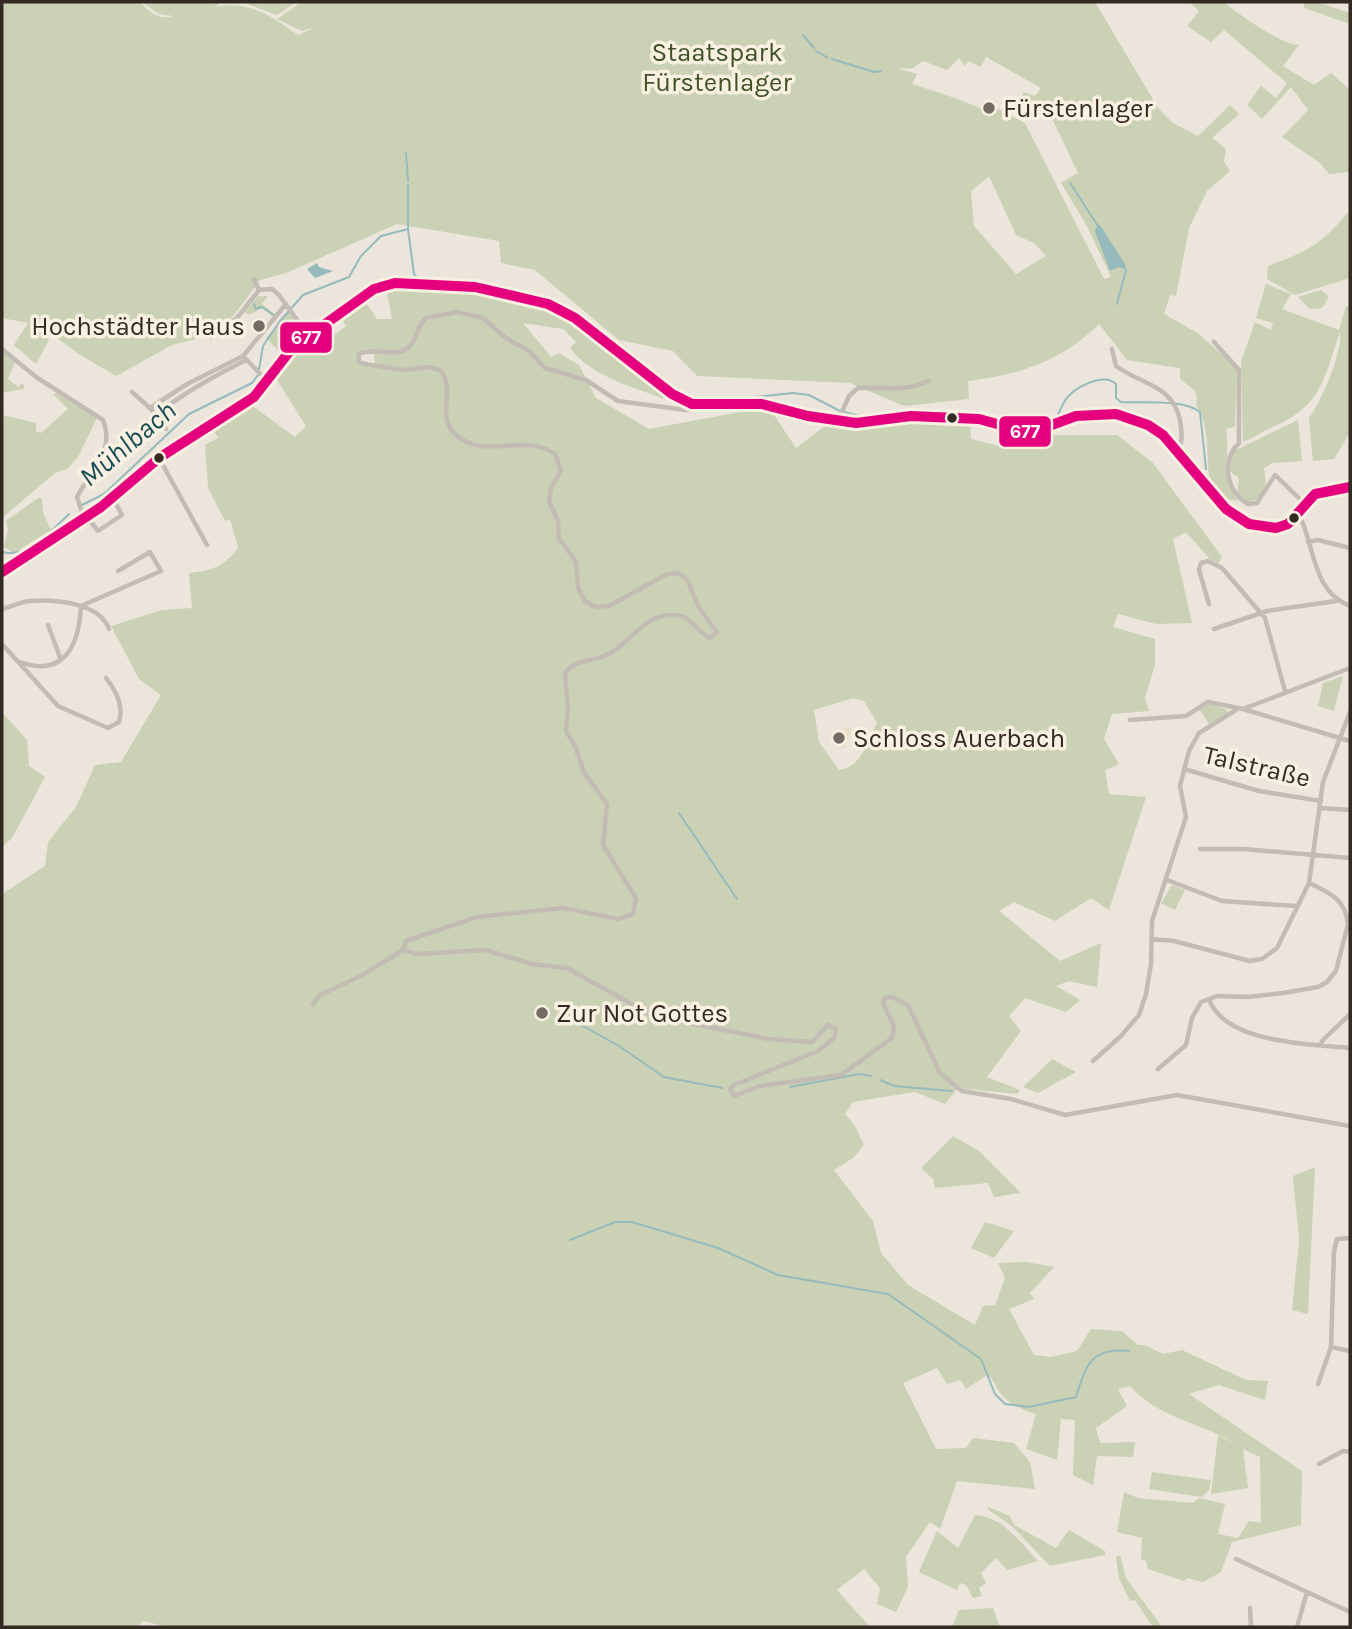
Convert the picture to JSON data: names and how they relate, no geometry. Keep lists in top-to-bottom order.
{
  "streets": {
    "street": ["Talstraße"]
  },
  "water": ["Mühlbach"],
  "parks": ["Staatspark Fürstenlager"],
  "places": [
    "Fürstenlager",
    "Hochstädter Haus",
    "Schloss Auerbach",
    "Zur Not Gottes"
  ],
  "lines": ["transit line 677"]
}
